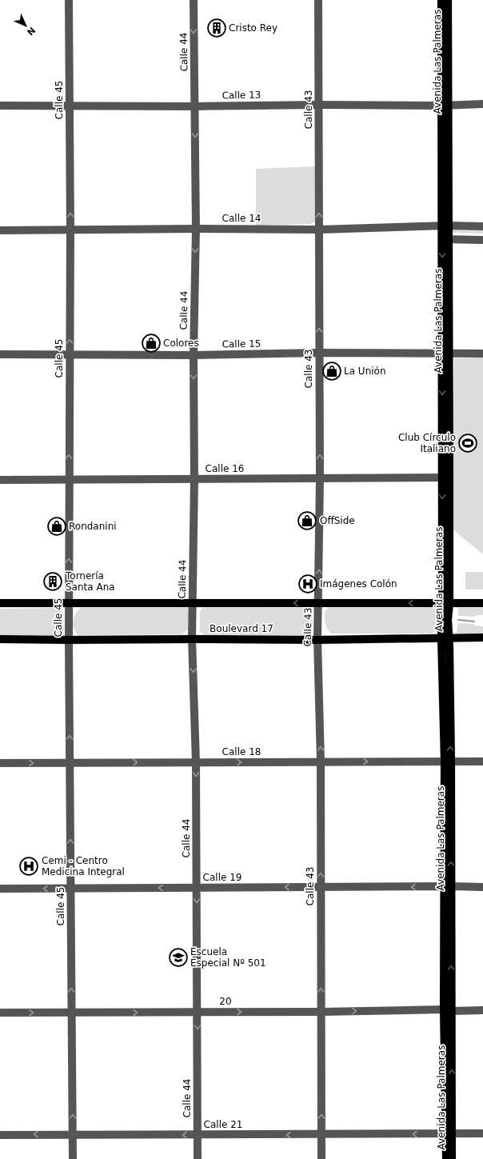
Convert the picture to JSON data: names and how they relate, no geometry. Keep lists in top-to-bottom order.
{
  "streets": {
    "main road": ["Avenida Las Palmeras", "Boulevard 17"],
    "street": [
      "Calle 44",
      "Calle 13",
      "Calle 45",
      "Calle 43",
      "Calle 14",
      "Calle 15",
      "Calle 16",
      "Calle 18",
      "Calle 19",
      "20",
      "Calle 21"
    ]
  },
  "crossings": [
    ["Calle 44", "Calle 13"],
    ["Calle 44", "Calle 14"],
    ["Calle 44", "Calle 15"],
    ["Calle 44", "Calle 16"],
    ["Calle 44", "Boulevard 17"],
    ["Calle 44", "Calle 18"],
    ["Calle 44", "Calle 19"],
    ["Calle 44", "20"],
    ["Calle 44", "Calle 21"],
    ["Avenida Las Palmeras", "Calle 13"],
    ["Avenida Las Palmeras", "Calle 14"],
    ["Avenida Las Palmeras", "Calle 15"],
    ["Avenida Las Palmeras", "Calle 16"],
    ["Avenida Las Palmeras", "Boulevard 17"],
    ["Avenida Las Palmeras", "Calle 18"],
    ["Avenida Las Palmeras", "Calle 19"],
    ["Avenida Las Palmeras", "20"],
    ["Avenida Las Palmeras", "Calle 21"],
    ["Calle 13", "Calle 45"],
    ["Calle 13", "Calle 43"],
    ["Calle 45", "Calle 14"],
    ["Calle 45", "Calle 15"],
    ["Calle 45", "Calle 16"],
    ["Calle 45", "Boulevard 17"],
    ["Calle 45", "Calle 18"],
    ["Calle 45", "Calle 19"],
    ["Calle 45", "20"],
    ["Calle 45", "Calle 21"],
    ["Calle 43", "Calle 14"],
    ["Calle 43", "Calle 15"],
    ["Calle 43", "Calle 16"],
    ["Calle 43", "Boulevard 17"],
    ["Calle 43", "Calle 18"],
    ["Calle 43", "Calle 19"],
    ["Calle 43", "20"],
    ["Calle 43", "Calle 21"]
  ],
  "one_way": [
    "Calle 44",
    "Calle 45",
    "Calle 43",
    "Calle 18",
    "Calle 19",
    "20",
    "Calle 21"
  ],
  "places": {
    "building": ["Cristo Rey", "Tornería Santa Ana"],
    "shop": [
      "Colores",
      "La Unión",
      "OffSide",
      "Rondanini"
    ],
    "sports": ["Club Círculo Italiano"],
    "hospital": ["Imágenes Colón", "Cemi - Centro Medicina Integral"],
    "school or university": ["Escuela Especial Nº 501"]
  },
  "north": "bottom right"
}
